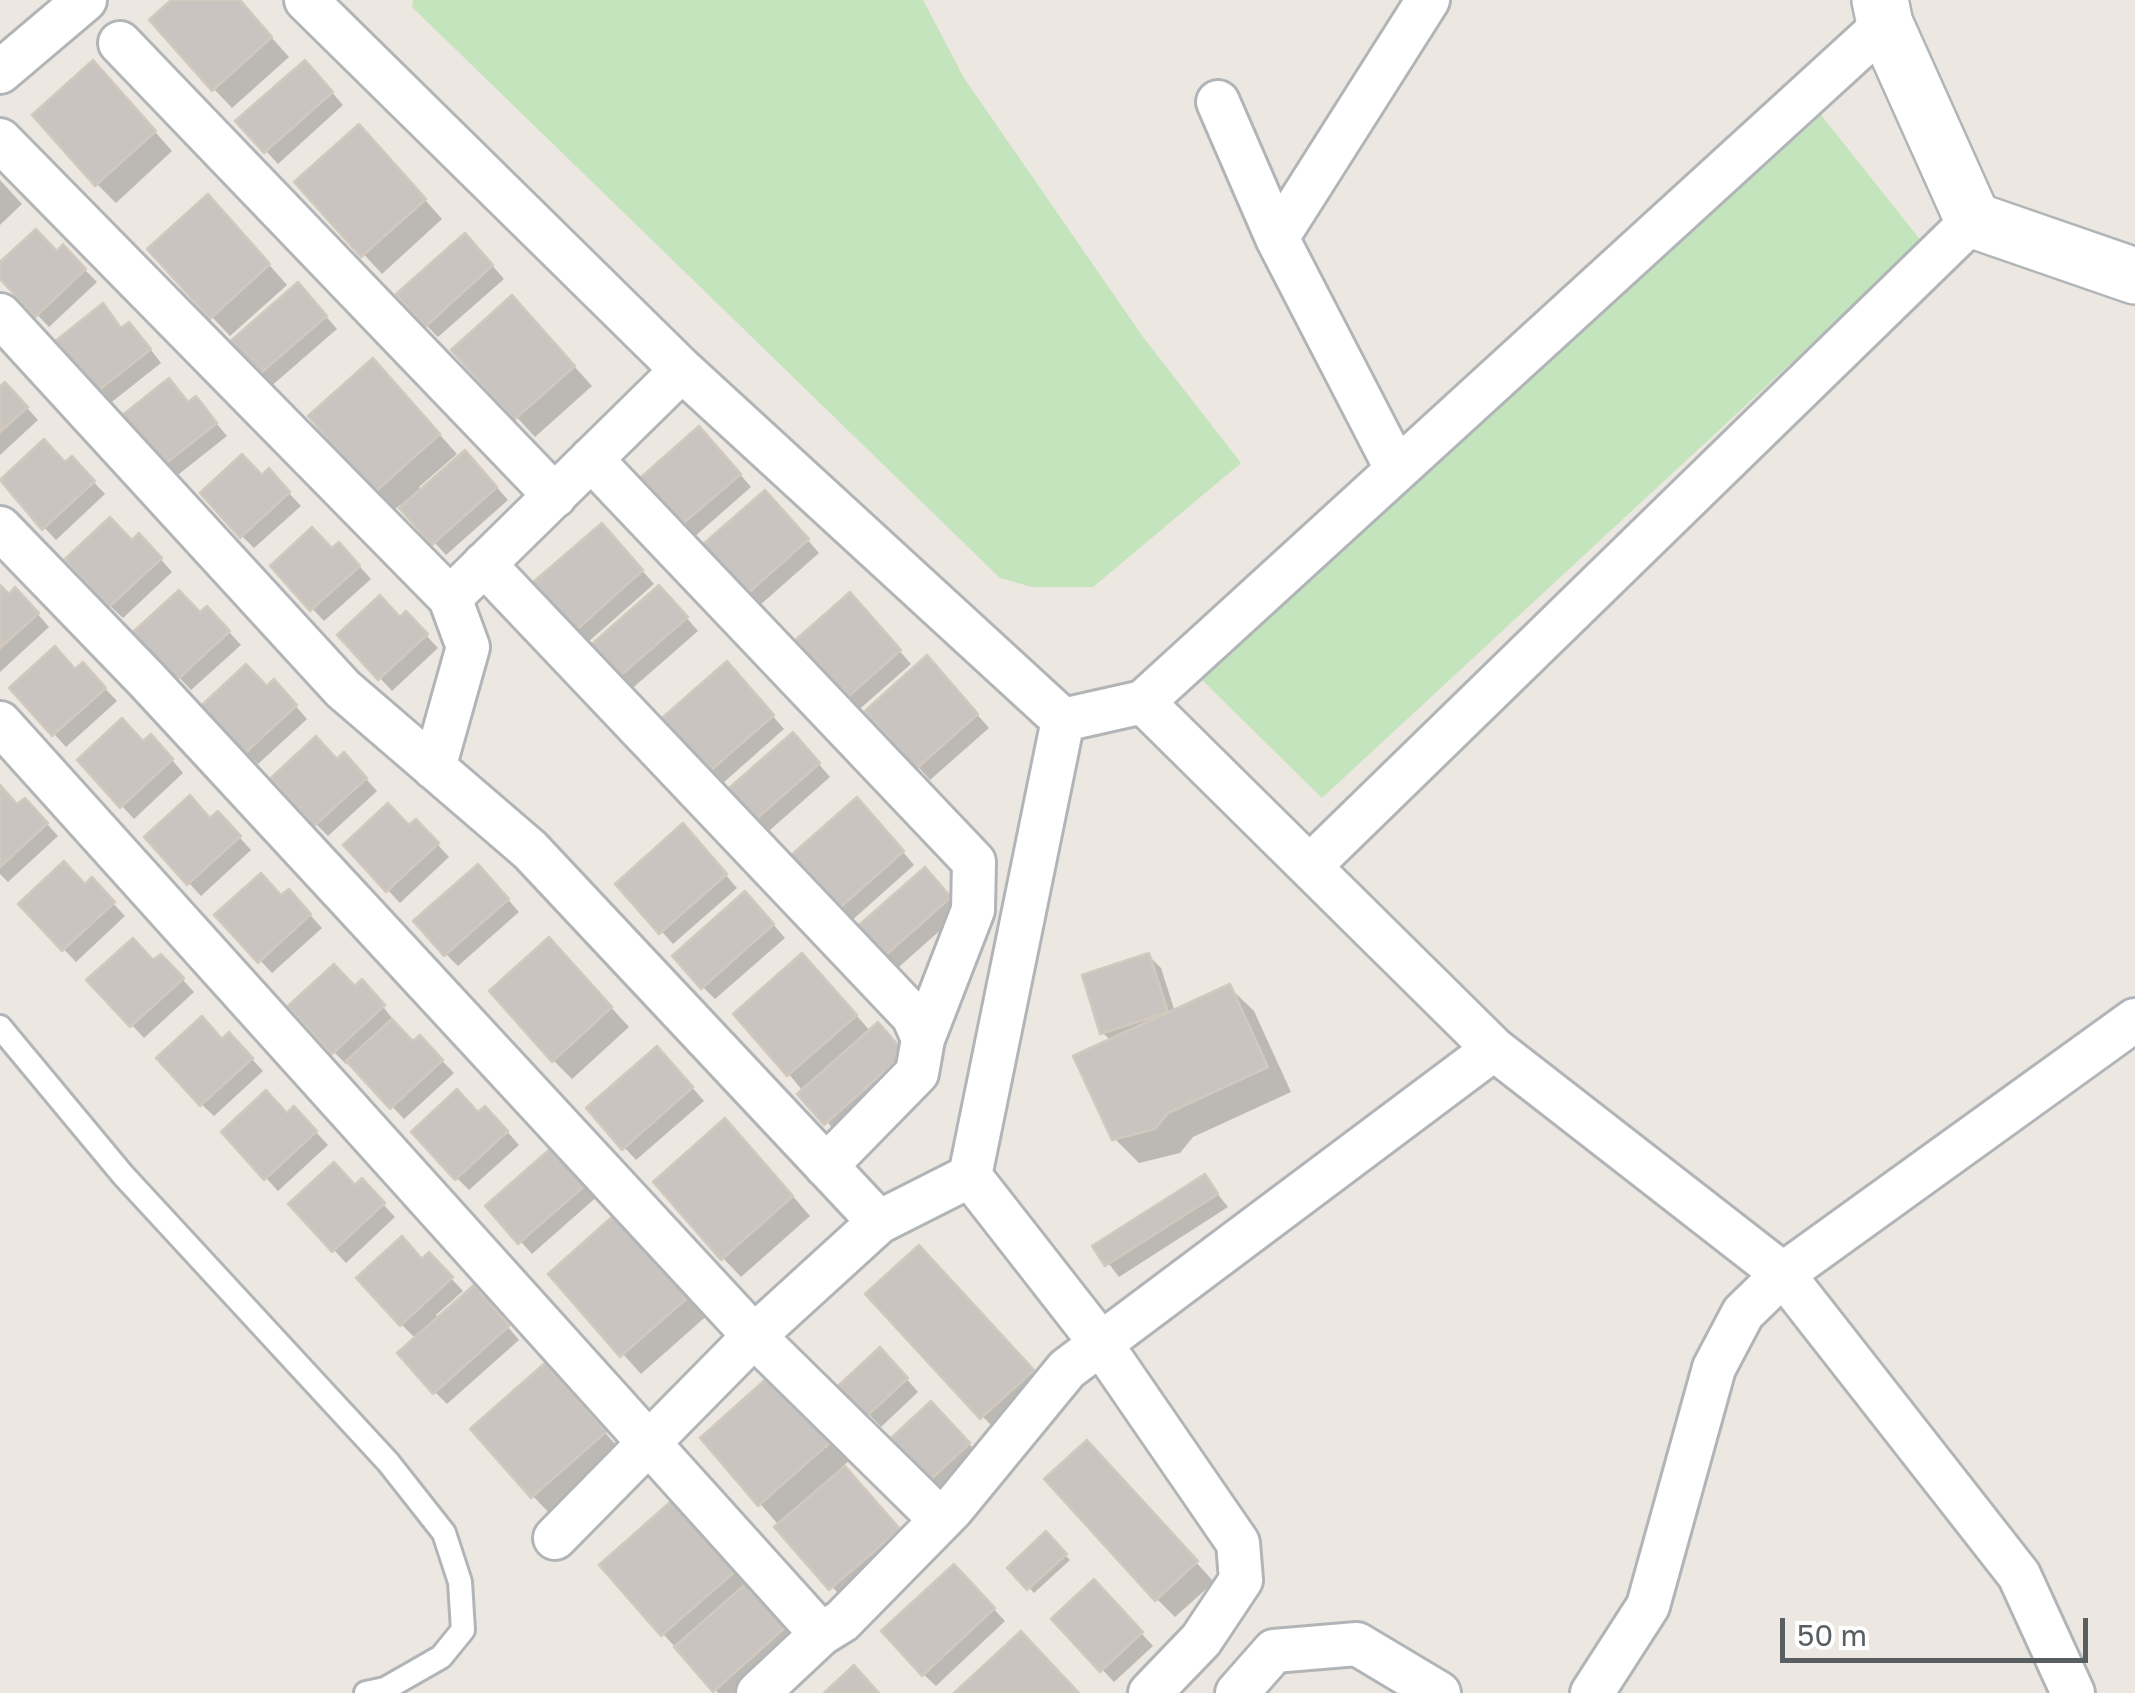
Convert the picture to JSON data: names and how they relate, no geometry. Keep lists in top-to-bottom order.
{
  "scale_bar": "50 m"
}
